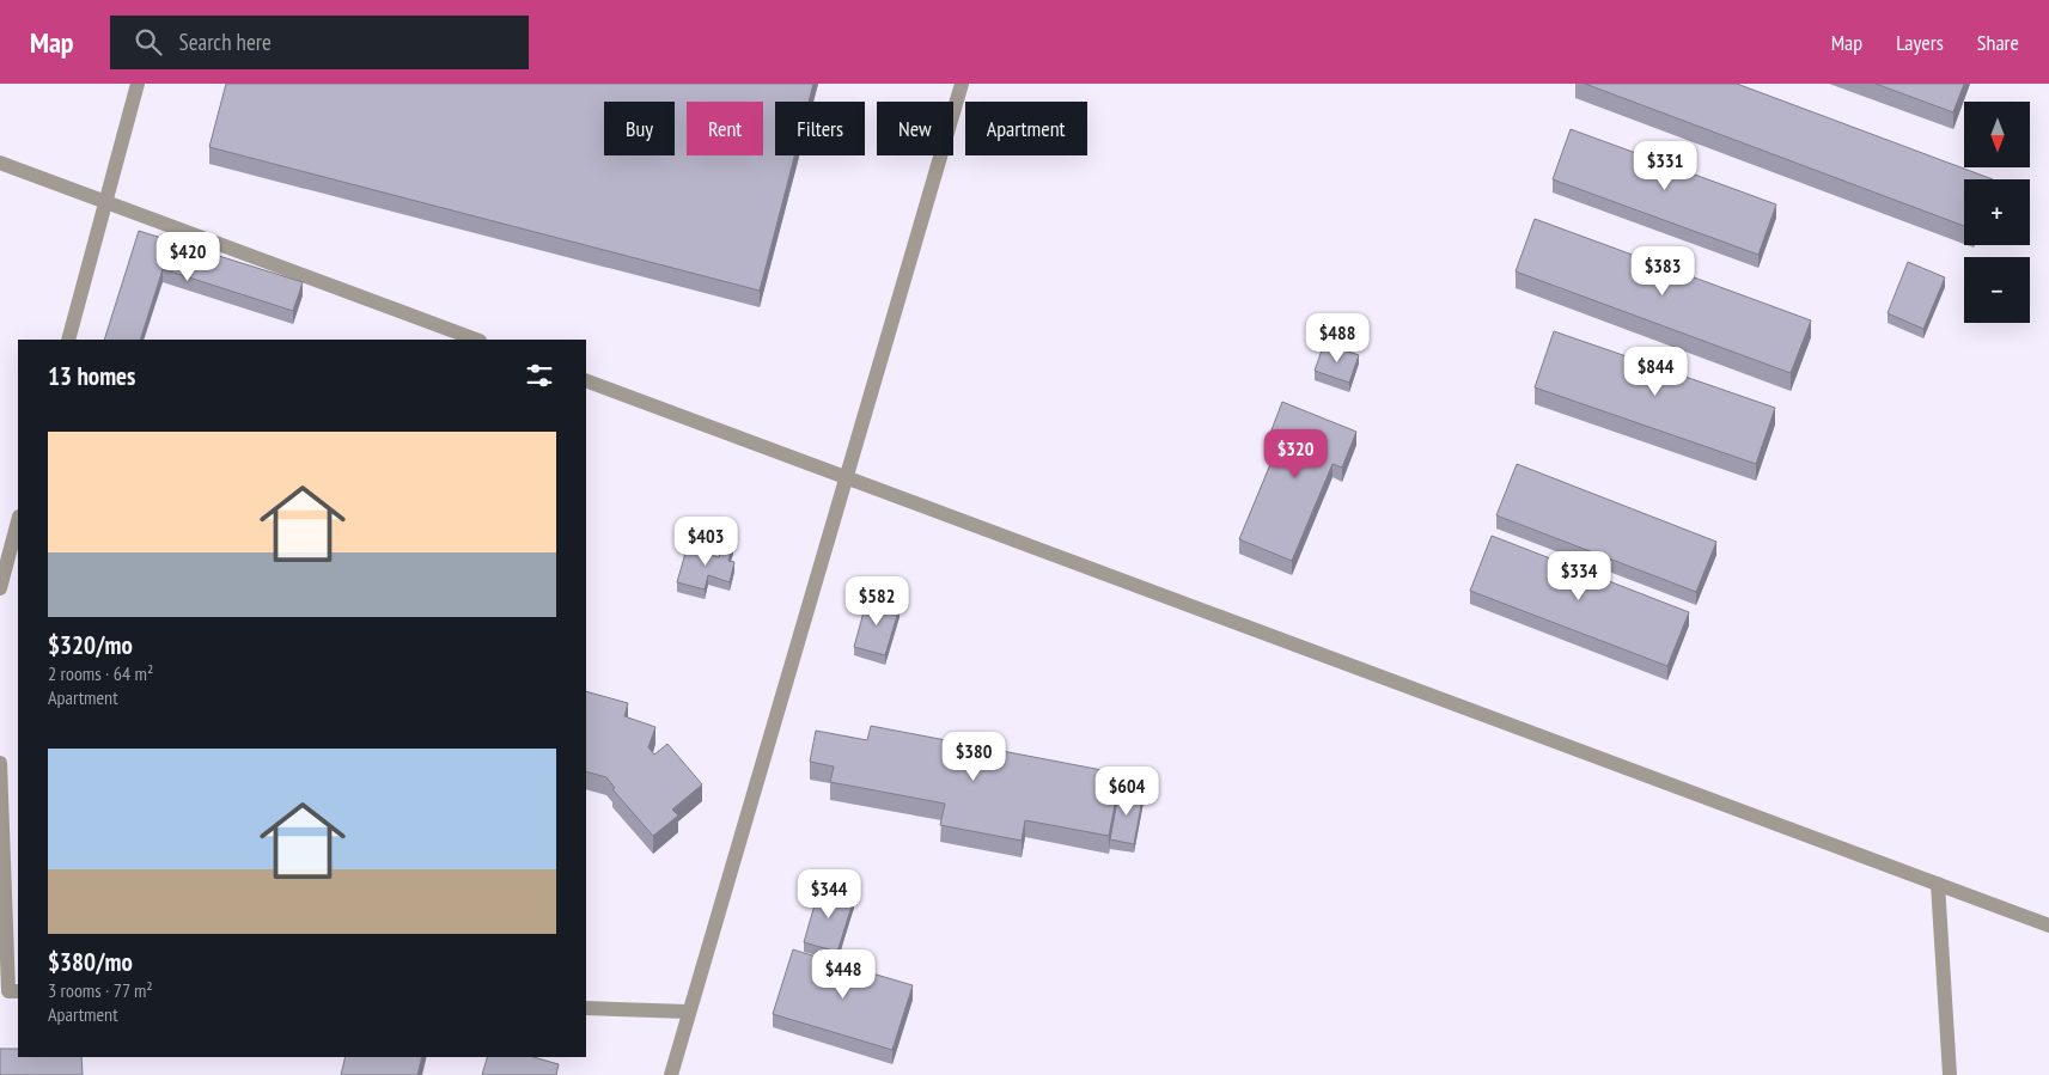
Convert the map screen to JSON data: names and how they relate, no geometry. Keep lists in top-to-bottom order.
{
  "north": "bottom",
  "page": {
    "header": "Map",
    "search": "Search here",
    "nav": ["Map", "Layers", "Share"],
    "map_buttons": ["+", "−"],
    "chip": [
      "Buy",
      "Rent",
      "Filters",
      "New",
      "Apartment"
    ],
    "price": [
      "$331",
      "$420",
      "$383",
      "$488",
      "$844",
      "$320",
      "$403",
      "$334",
      "$582",
      "$380",
      "$604",
      "$344",
      "$448"
    ],
    "heading": "13 homes",
    "list": [
      {
        "name": "$320/mo",
        "note": "2 rooms · 64 m² · Apartment"
      },
      {
        "name": "$380/mo",
        "note": "3 rooms · 77 m² · Apartment"
      }
    ]
  }
}
